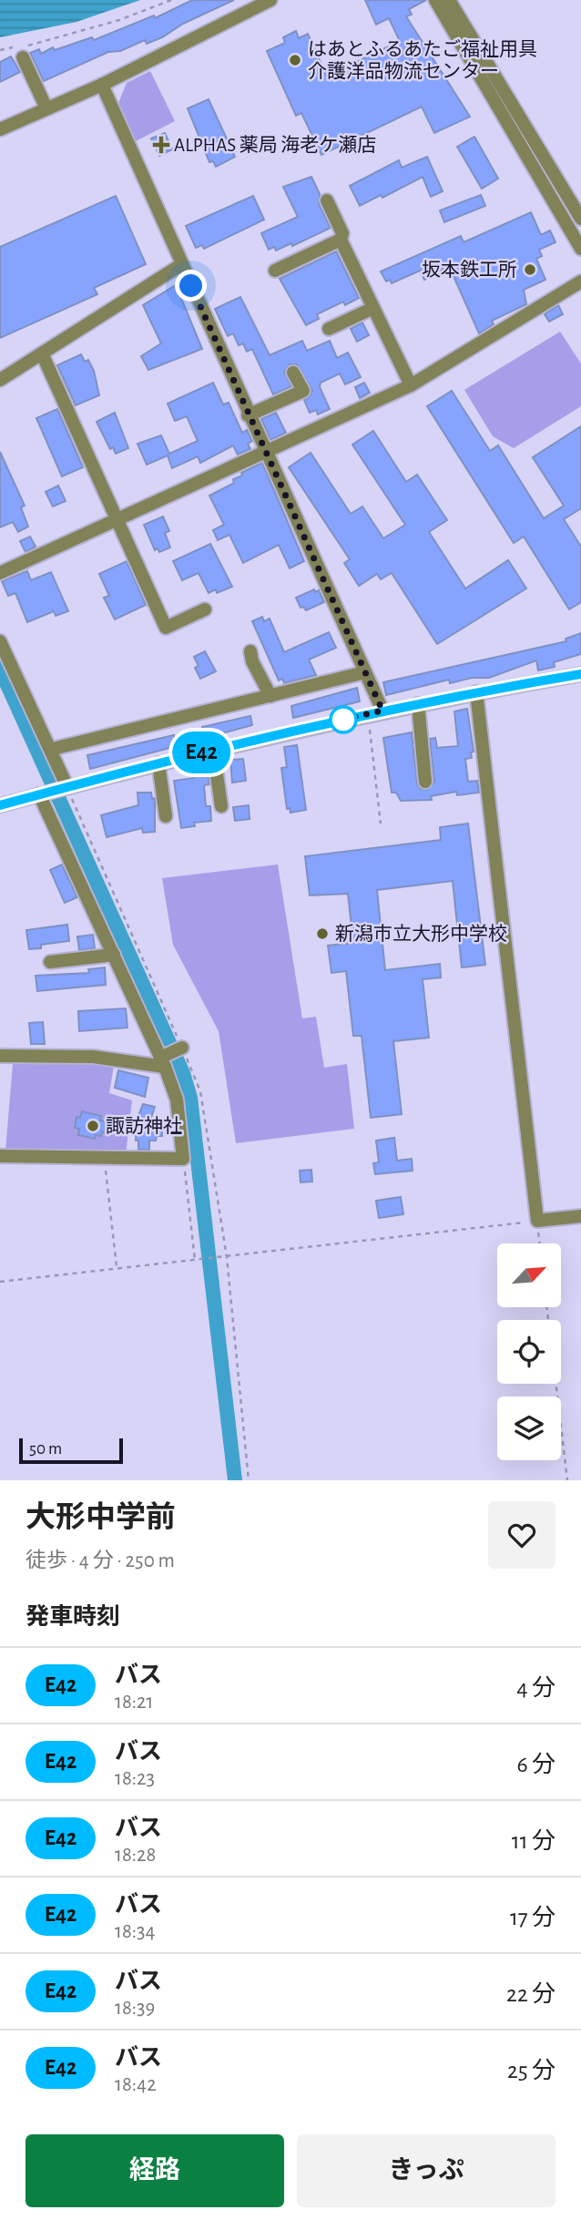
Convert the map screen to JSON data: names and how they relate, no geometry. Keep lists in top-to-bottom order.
{
  "places": {
    "other": [
      "はあとふるあたご福祉用具 介護洋品物流センター",
      "坂本鉄工所",
      "新潟市立大形中学校",
      "諏訪神社"
    ],
    "health": ["ALPHAS 薬局 海老ケ瀬店"]
  },
  "lines": ["bus line E42"],
  "scale_bar": "50 m",
  "north": "top right",
  "page": {
    "on_map": "E42",
    "scale": "50 m",
    "heading": [
      ["大形中学前", "徒歩 · 4 分 · 250 m"],
      "発車時刻"
    ],
    "list": [
      {
        "mark": "E42",
        "name": "バス",
        "note": "18:21",
        "value": "4 分"
      },
      {
        "mark": "E42",
        "name": "バス",
        "note": "18:23",
        "value": "6 分"
      },
      {
        "mark": "E42",
        "name": "バス",
        "note": "18:28",
        "value": "11 分"
      },
      {
        "mark": "E42",
        "name": "バス",
        "note": "18:34",
        "value": "17 分"
      },
      {
        "mark": "E42",
        "name": "バス",
        "note": "18:39",
        "value": "22 分"
      },
      {
        "mark": "E42",
        "name": "バス",
        "note": "18:42",
        "value": "25 分"
      }
    ],
    "buttons": ["経路", "きっぷ"]
  }
}
